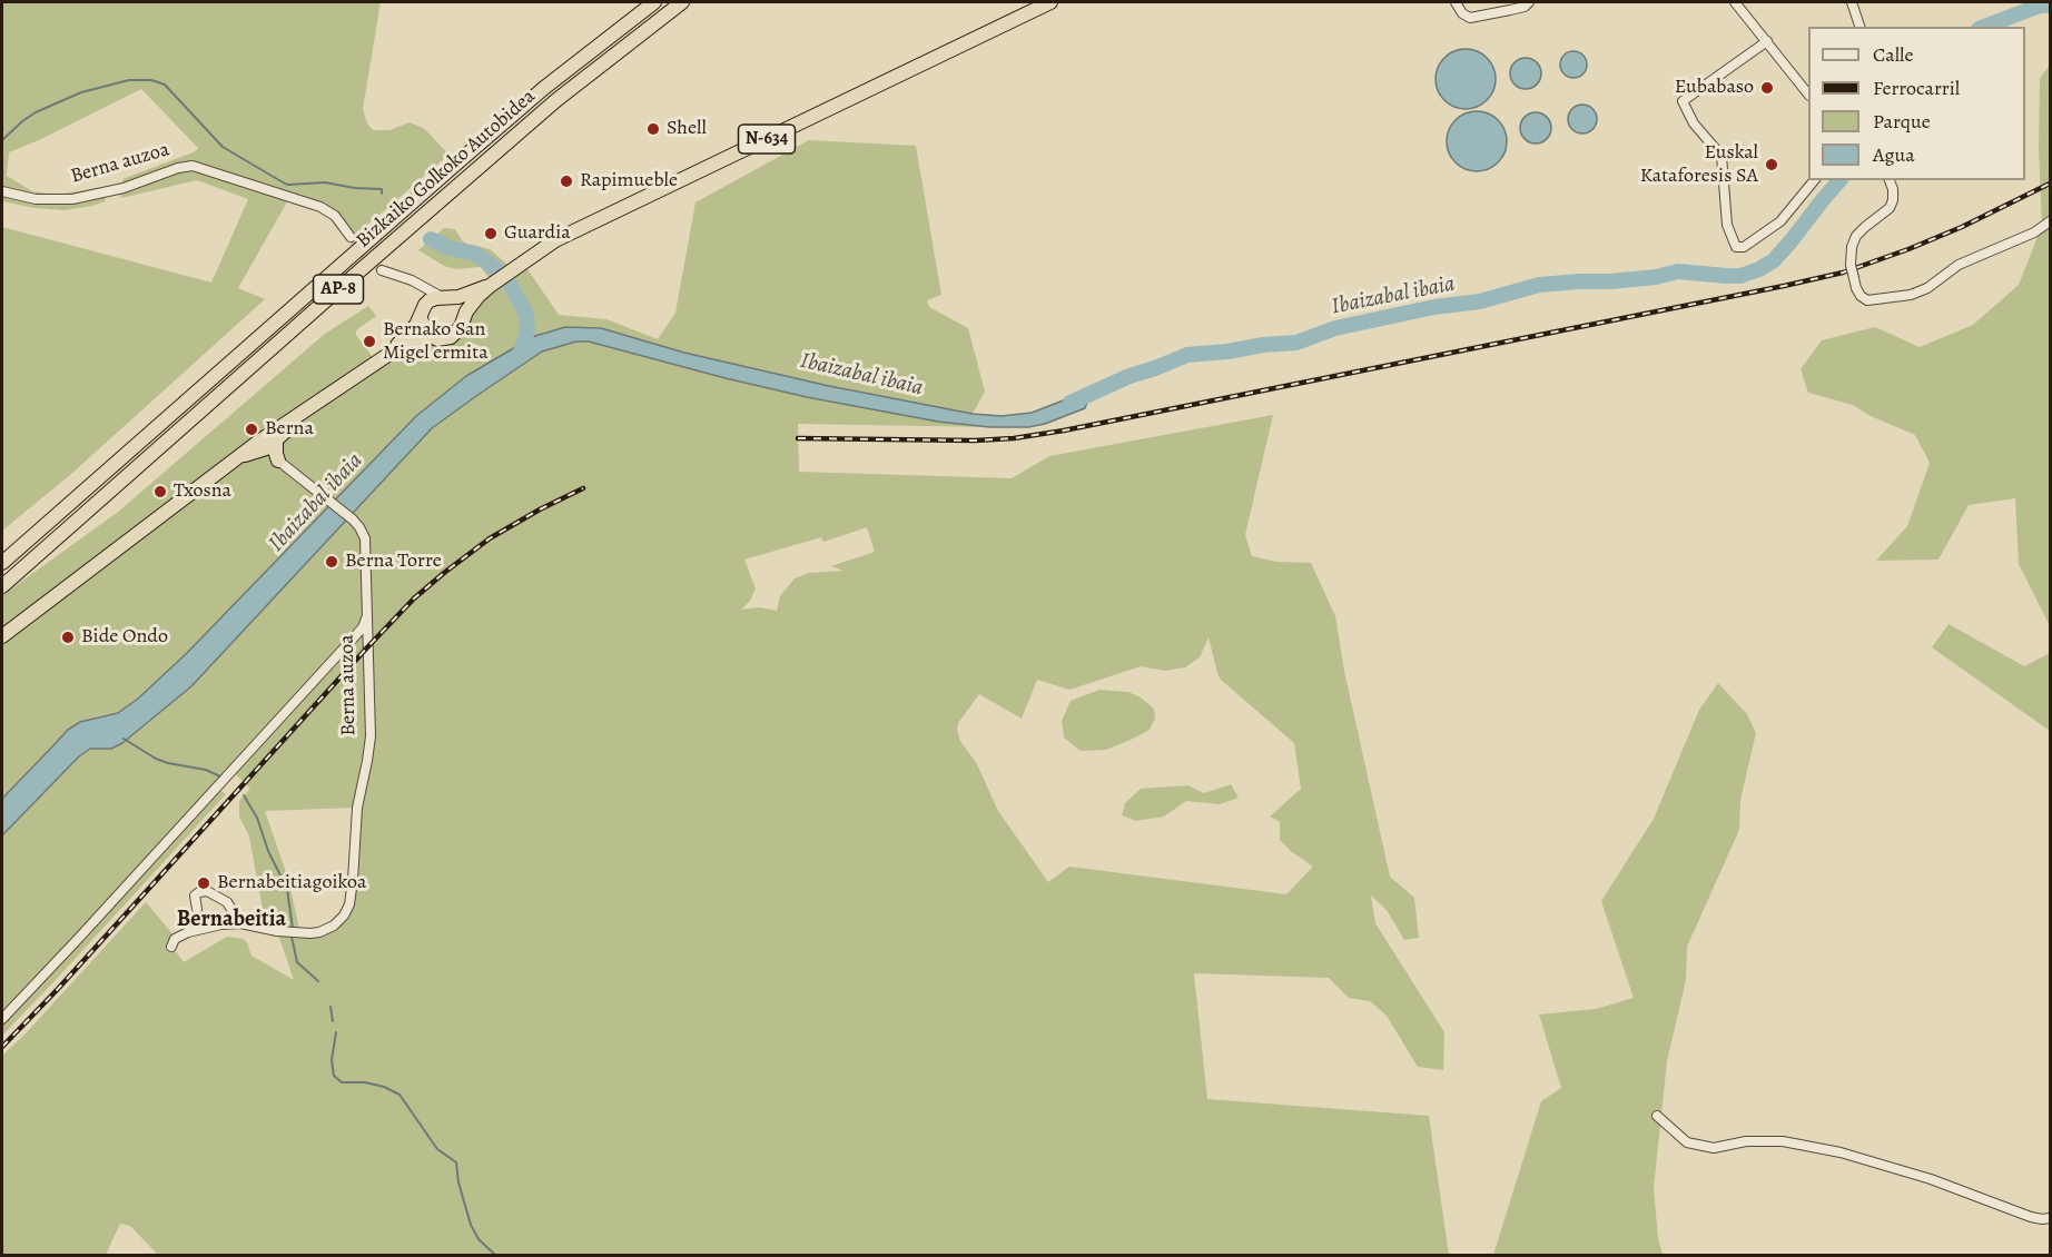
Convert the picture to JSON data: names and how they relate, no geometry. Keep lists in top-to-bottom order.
{
  "streets": {
    "highway": ["N-634", "Bizkaiko Golkoko Autobidea", "AP-8"],
    "street": ["Berna auzoa"]
  },
  "districts": ["Bernabeitia"],
  "water": ["Ibaizabal ibaia"],
  "places": [
    "Eubabaso",
    "Shell",
    "Euskal Kataforesis SA",
    "Rapimueble",
    "Guardia",
    "Bernako San Migel ermita",
    "Berna",
    "Txosna",
    "Berna Torre",
    "Bide Ondo",
    "Bernabeitiagoikoa"
  ],
  "legend": [
    "Calle",
    "Ferrocarril",
    "Parque",
    "Agua"
  ]
}
